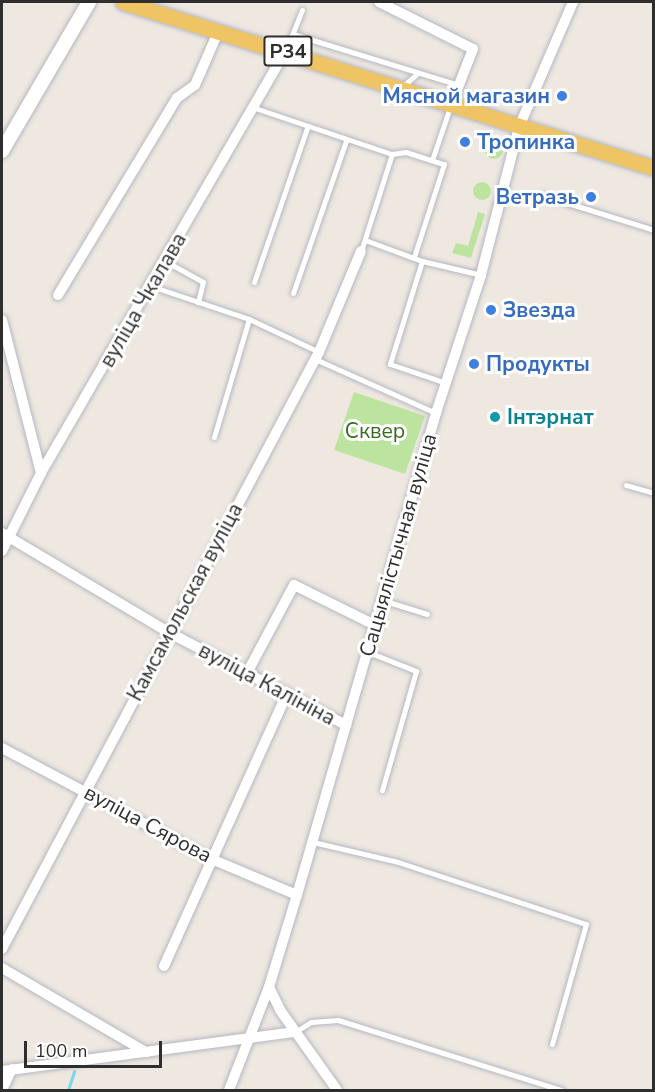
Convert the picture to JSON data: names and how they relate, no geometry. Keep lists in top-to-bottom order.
{
  "streets": {
    "main road": ["Р34"],
    "street": [
      "вуліца Чкалава",
      "Сацыялістычная вуліца",
      "Камсамольская вуліца",
      "вуліца Калініна",
      "вуліца Сярова"
    ]
  },
  "crossings": [
    ["Р34", "вуліца Чкалава"],
    ["Р34", "Сацыялістычная вуліца"],
    ["вуліца Чкалава", "вуліца Калініна"],
    ["Сацыялістычная вуліца", "вуліца Калініна"],
    ["Сацыялістычная вуліца", "вуліца Сярова"],
    ["Камсамольская вуліца", "вуліца Калініна"],
    ["Камсамольская вуліца", "вуліца Сярова"]
  ],
  "parks": ["Сквер"],
  "places": [
    "Мясной магазин",
    "Тропинка",
    "Ветразь",
    "Звезда",
    "Продукты",
    "Інтэрнат"
  ],
  "scale_bar": "100 m"
}
